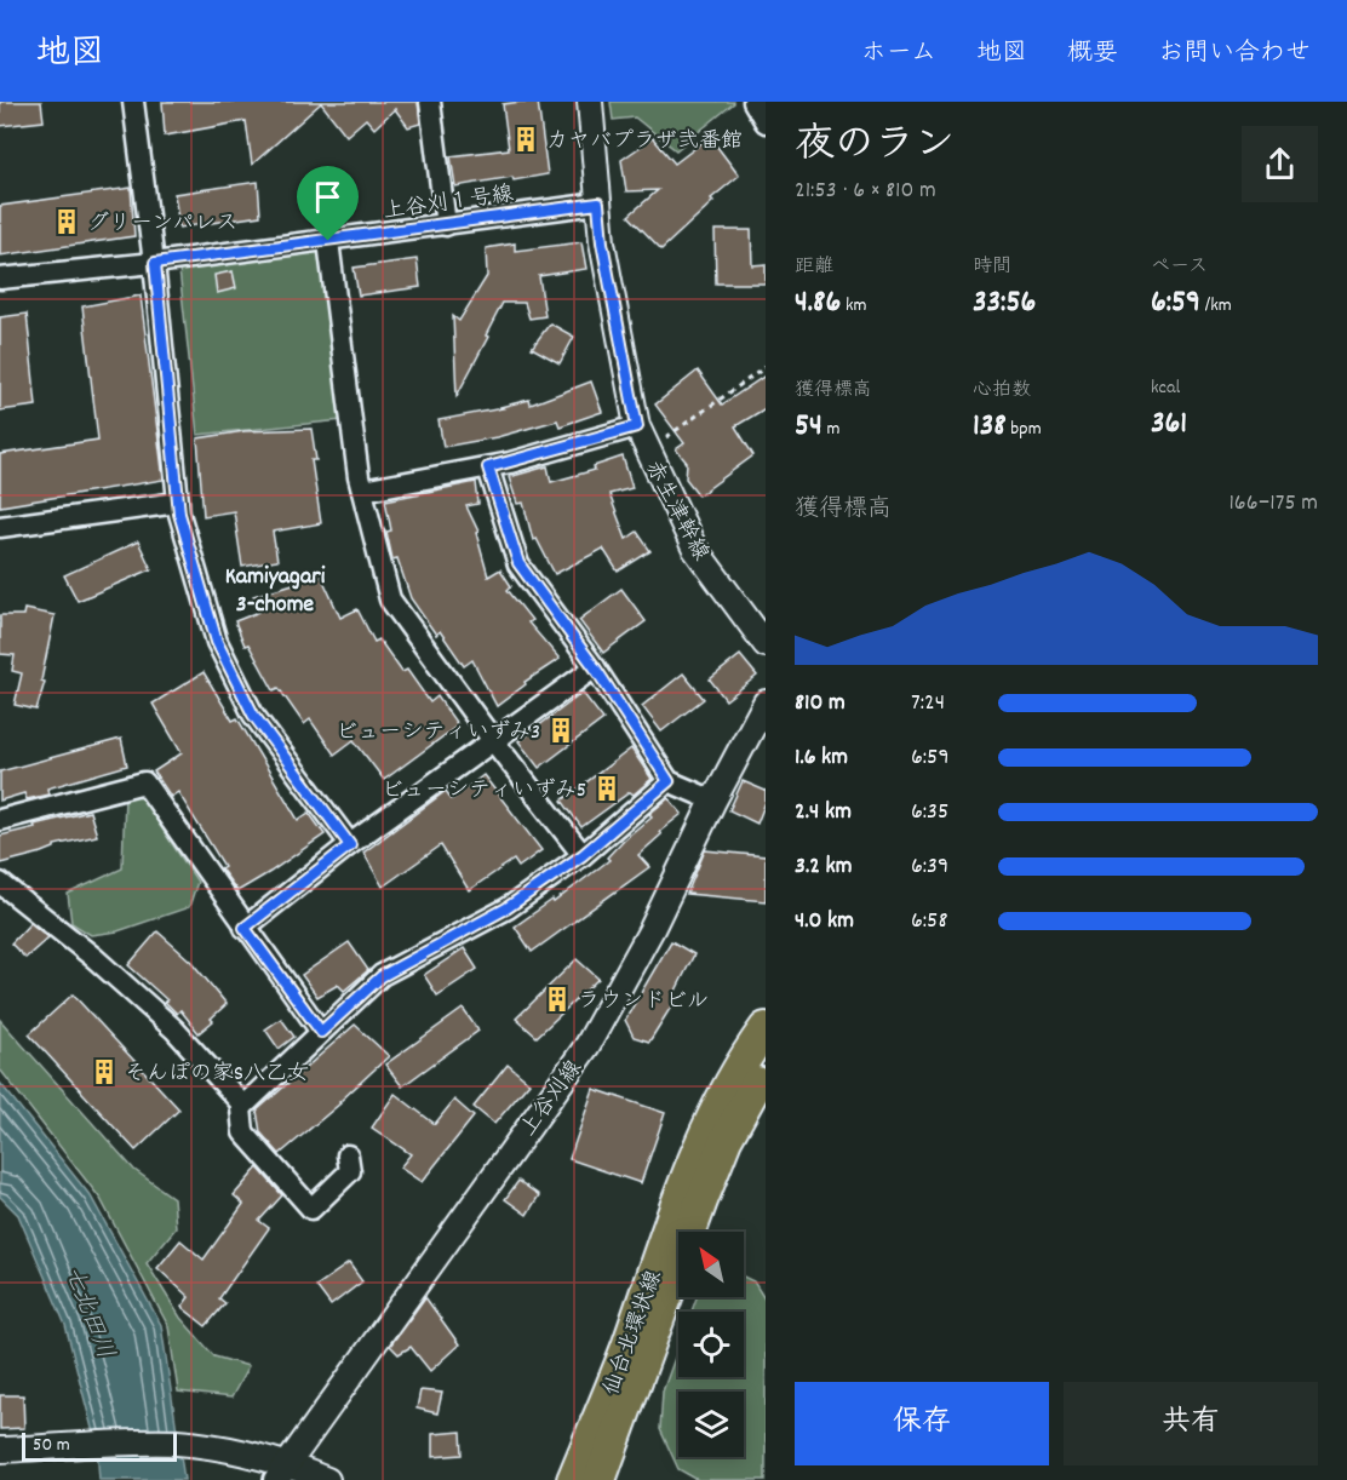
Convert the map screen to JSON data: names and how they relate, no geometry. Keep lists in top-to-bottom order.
{
  "streets": {
    "main road": ["仙台北環状線"],
    "street": ["上谷刈１号線", "赤生津幹線", "上谷刈線"]
  },
  "crossings": [
    ["上谷刈１号線", "赤生津幹線"]
  ],
  "districts": ["Kamiyagari 3-chome"],
  "water": ["七北田川"],
  "places": {
    "building": [
      "カヤバプラザ弐番館",
      "グリーンパレス",
      "ビューシティいずみ3",
      "ビューシティいずみ5",
      "ラウンドビル",
      "そんぽの家S八乙女"
    ]
  },
  "scale_bar": "50 m",
  "north": "top left",
  "page": {
    "header": "地図",
    "nav": [
      "ホーム",
      "地図",
      "概要",
      "お問い合わせ"
    ],
    "heading": ["夜のラン", "21:53 · 6 × 810 m"],
    "stats": [
      ["距離", "4.86 km"],
      ["時間", "33:56"],
      ["ペース", "6:59 /km"],
      ["獲得標高", "54 m"],
      ["心拍数", "138 bpm"],
      ["kcal", "361"]
    ],
    "chart": ["獲得標高", "166–175 m"],
    "list": [
      {
        "name": "810 m",
        "note": "7:24"
      },
      {
        "name": "1.6 km",
        "note": "6:59"
      },
      {
        "name": "2.4 km",
        "note": "6:35"
      },
      {
        "name": "3.2 km",
        "note": "6:39"
      },
      {
        "name": "4.0 km",
        "note": "6:58"
      }
    ],
    "buttons": ["保存", "共有"],
    "scale": "50 m"
  }
}
